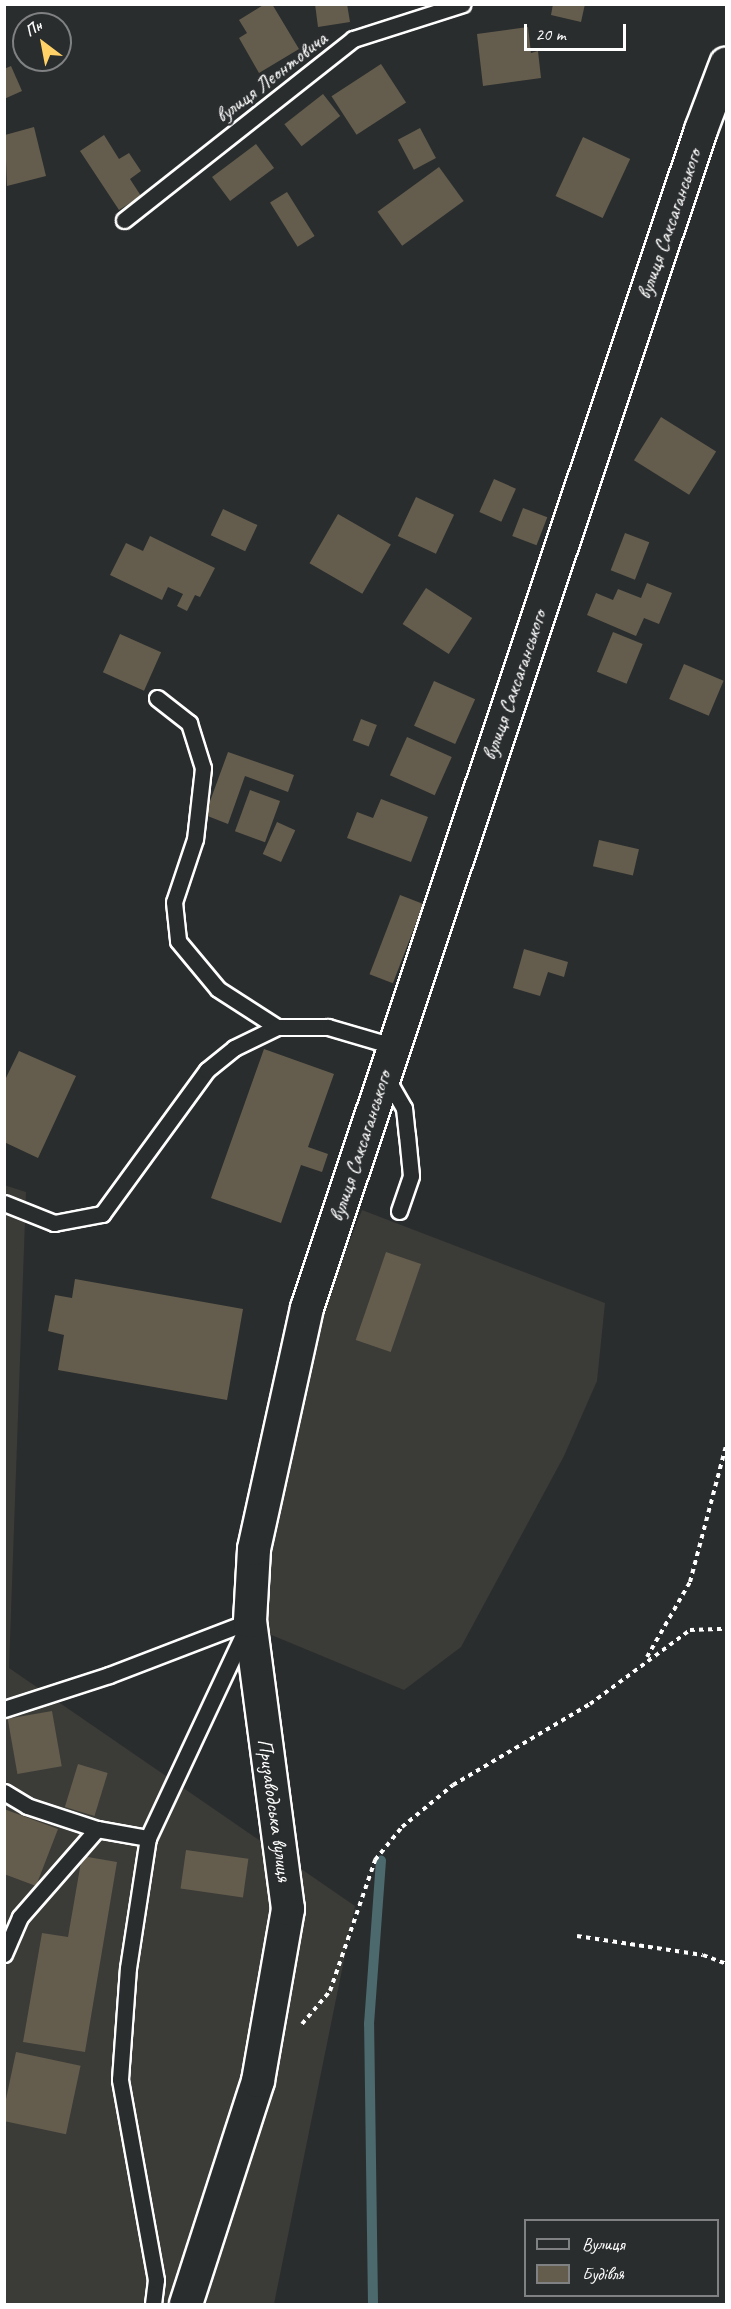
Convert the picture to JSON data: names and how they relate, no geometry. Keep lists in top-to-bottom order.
{
  "streets": {
    "street": ["вулиця Саксаганського", "Призаводська вулиця"],
    "lane": ["вулиця Леонтовича"]
  },
  "crossings": [
    ["вулиця Саксаганського", "Призаводська вулиця"]
  ],
  "legend": ["Вулиця", "Будівля"],
  "scale_bar": "20 m",
  "north": "top left"
}
